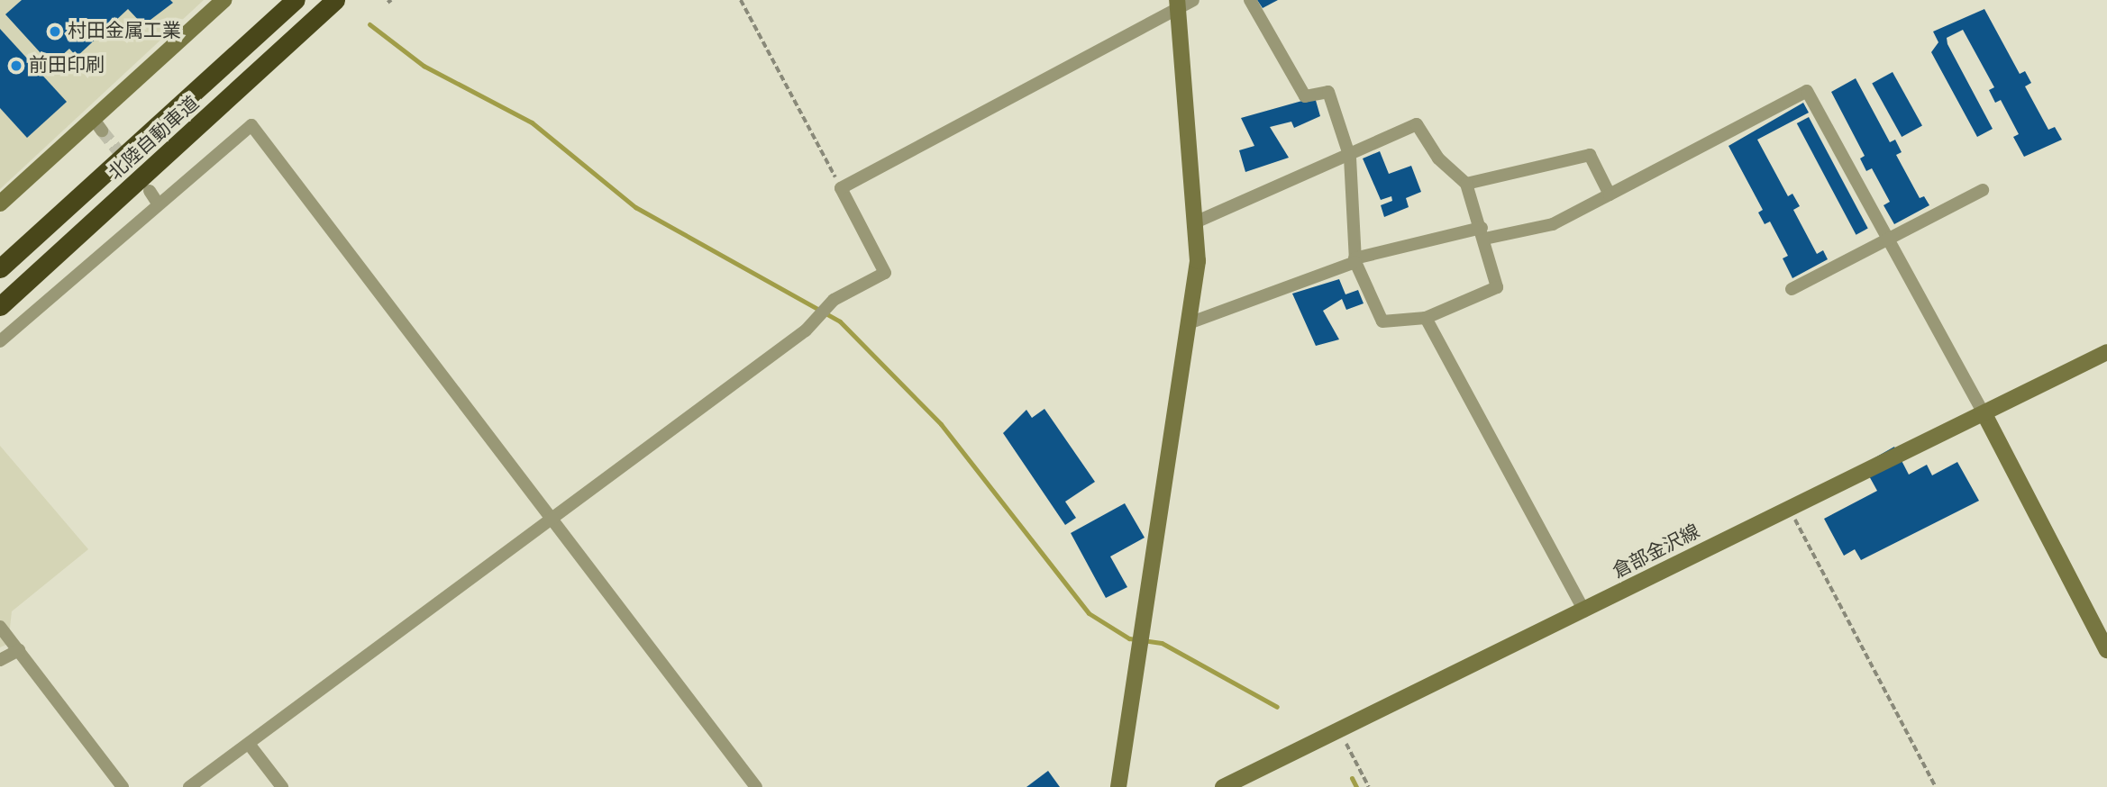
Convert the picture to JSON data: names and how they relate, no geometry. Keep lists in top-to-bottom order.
{
  "streets": {
    "highway": ["北陸自動車道"],
    "street": ["倉部金沢線"]
  },
  "places": ["村田金属工業", "前田印刷"]
}
